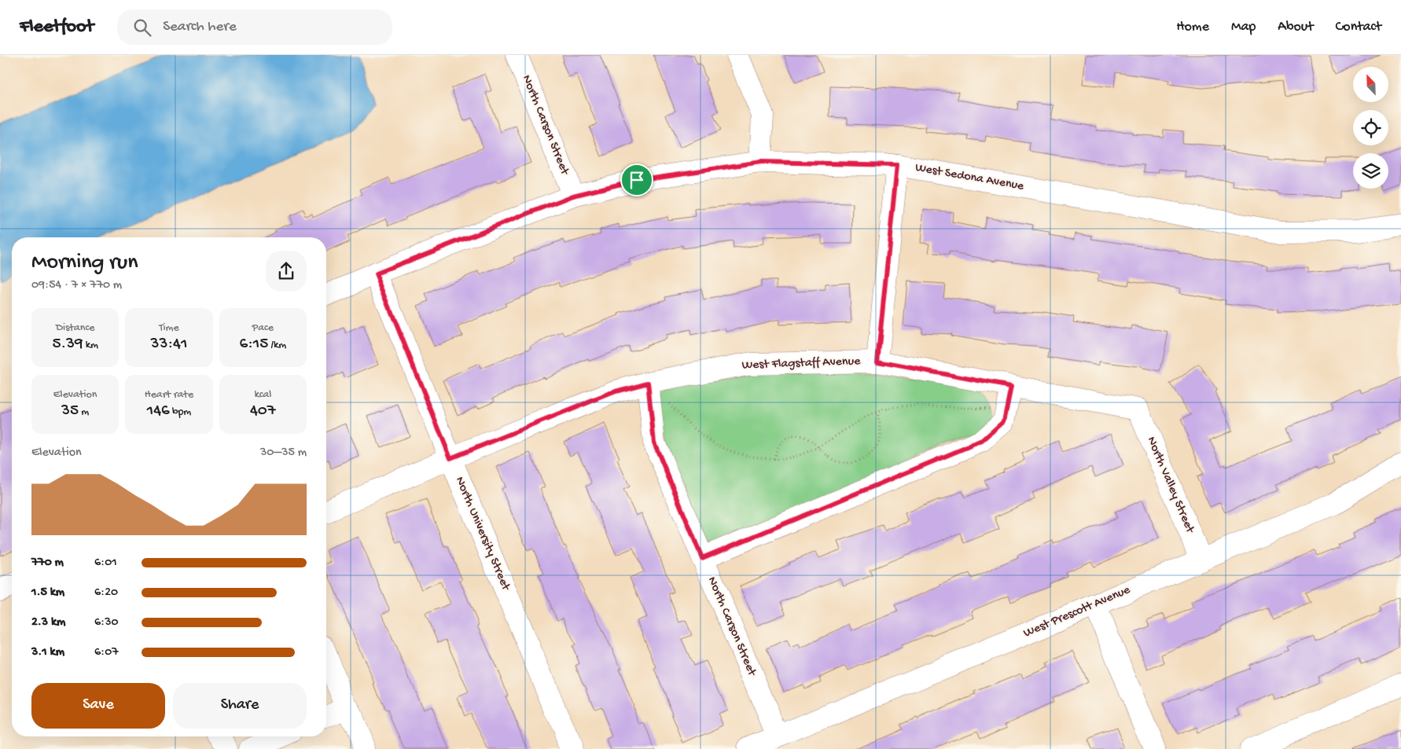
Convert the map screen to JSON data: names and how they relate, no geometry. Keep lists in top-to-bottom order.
{
  "streets": {
    "street": [
      "North Carson Street",
      "West Sedona Avenue",
      "West Flagstaff Avenue",
      "North Valley Street",
      "North University Street",
      "West Prescott Avenue"
    ]
  },
  "crossings": [
    ["North Carson Street", "West Sedona Avenue"],
    ["North Carson Street", "West Flagstaff Avenue"],
    ["North Carson Street", "West Prescott Avenue"],
    ["West Sedona Avenue", "North University Street"],
    ["West Flagstaff Avenue", "North Valley Street"],
    ["West Flagstaff Avenue", "North University Street"],
    ["North Valley Street", "West Prescott Avenue"]
  ],
  "north": "top left",
  "page": {
    "header": "Fleetfoot",
    "search": "Search here",
    "nav": [
      "Home",
      "Map",
      "About",
      "Contact"
    ],
    "heading": ["Morning run", "09:54 · 7 × 770 m"],
    "stats": [
      ["Distance", "5.39 km"],
      ["Time", "33:41"],
      ["Pace", "6:15 /km"],
      ["Elevation", "35 m"],
      ["Heart rate", "146 bpm"],
      ["kcal", "407"]
    ],
    "chart": ["Elevation", "30–35 m"],
    "list": [
      {
        "name": "770 m",
        "note": "6:01"
      },
      {
        "name": "1.5 km",
        "note": "6:20"
      },
      {
        "name": "2.3 km",
        "note": "6:30"
      },
      {
        "name": "3.1 km",
        "note": "6:07"
      }
    ],
    "buttons": ["Save", "Share"]
  }
}
